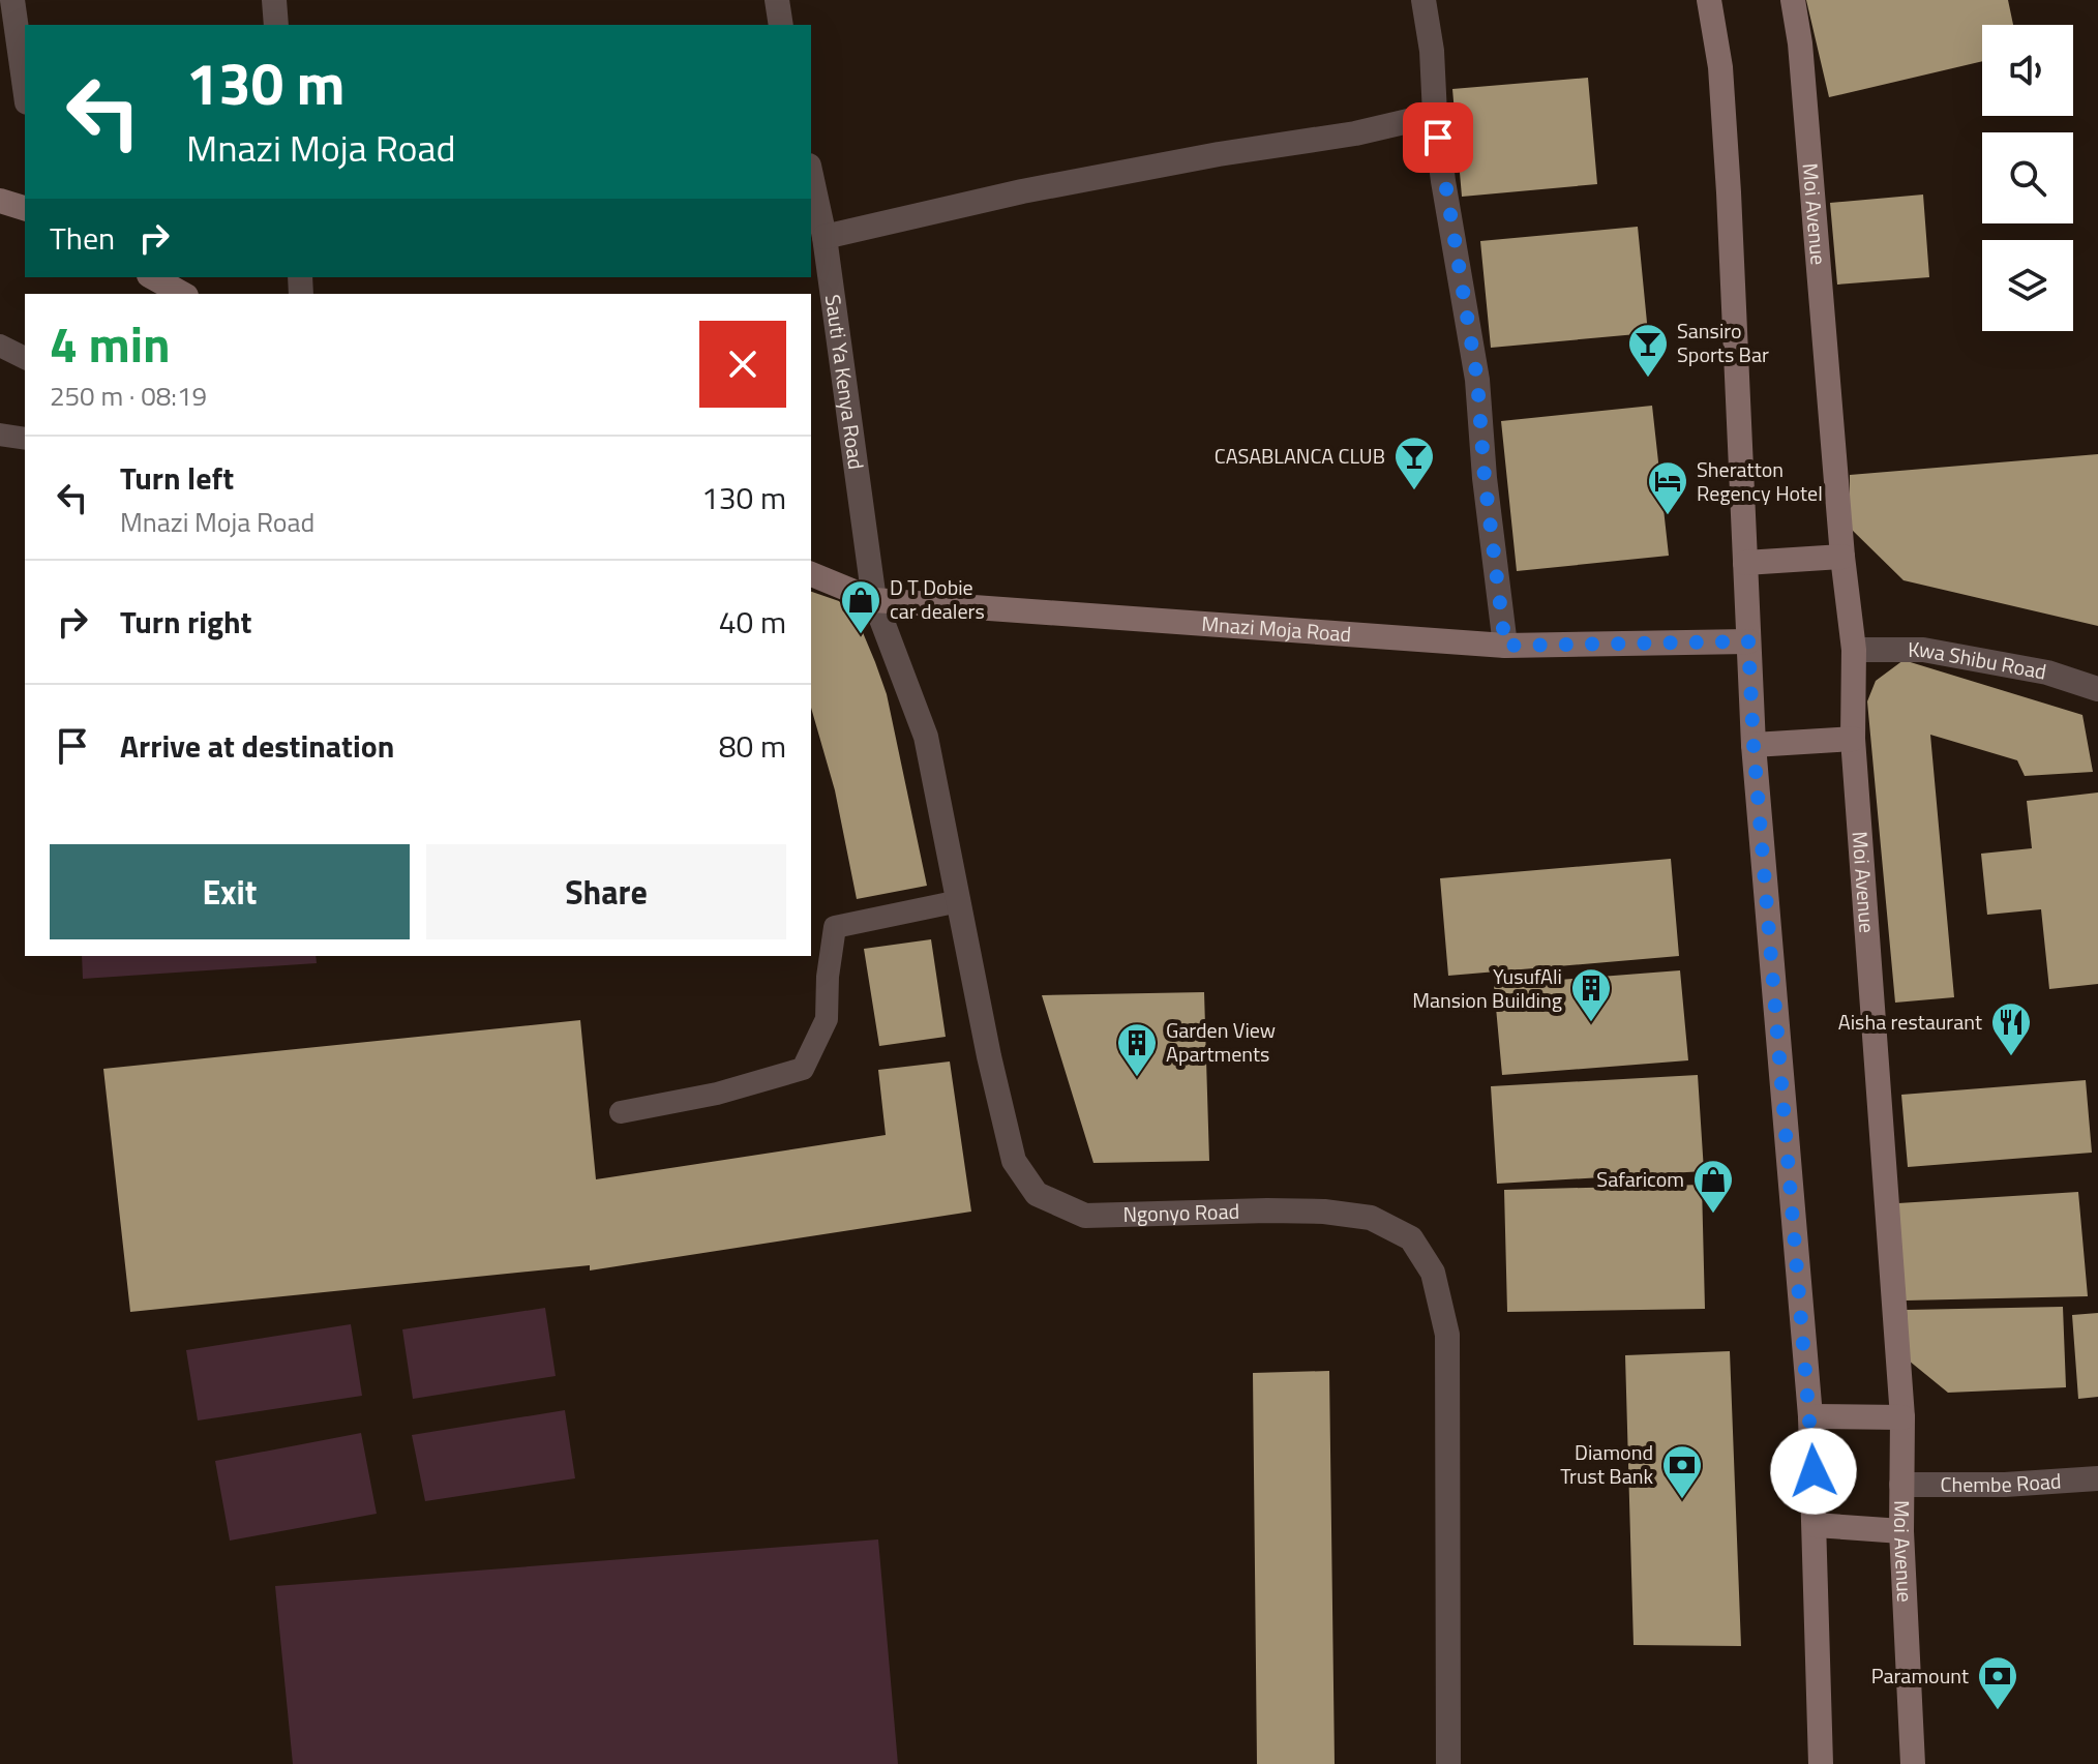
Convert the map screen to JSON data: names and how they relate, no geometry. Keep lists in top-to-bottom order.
{
  "streets": {
    "main road": ["Moi Avenue", "Mnazi Moja Road"],
    "street": [
      "Sauti Ya Kenya Road",
      "Kwa Shibu Road",
      "Ngonyo Road",
      "Chembe Road"
    ]
  },
  "crossings": [
    ["Moi Avenue", "Kwa Shibu Road"],
    ["Moi Avenue", "Chembe Road"],
    ["Sauti Ya Kenya Road", "Mnazi Moja Road"],
    ["Sauti Ya Kenya Road", "Ngonyo Road"],
    ["Mnazi Moja Road", "Ngonyo Road"]
  ],
  "places": {
    "bar": ["Sansiro Sports Bar", "CASABLANCA CLUB"],
    "hotel": ["Sheratton Regency Hotel"],
    "shop": ["D T Dobie car dealers", "Safaricom"],
    "building": ["YusufAli Mansion Building", "Garden View Apartments"],
    "restaurant": ["Aisha restaurant"],
    "bank": ["Diamond Trust Bank", "Paramount"]
  },
  "page": {
    "turn": ["130 m", "Mnazi Moja Road"],
    "then": "Then",
    "heading": ["4 min", "250 m · 08:19"],
    "list": [
      {
        "name": "Turn left",
        "note": "Mnazi Moja Road",
        "value": "130 m"
      },
      {
        "name": "Turn right",
        "value": "40 m"
      },
      {
        "name": "Arrive at destination",
        "value": "80 m"
      }
    ],
    "buttons": ["Exit", "Share"]
  }
}
